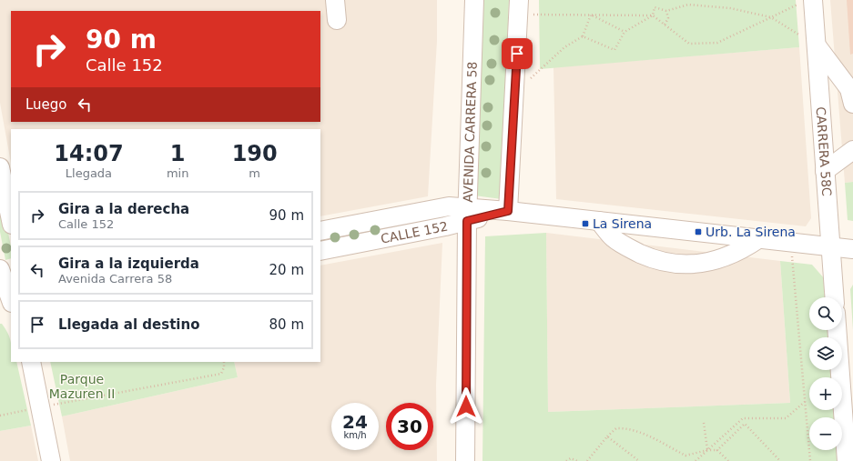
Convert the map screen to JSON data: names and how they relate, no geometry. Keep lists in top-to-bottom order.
{
  "streets": {
    "street": ["AVENIDA CARRERA 58", "CARRERA 58C", "CALLE 152"]
  },
  "crossings": [
    ["AVENIDA CARRERA 58", "CALLE 152"],
    ["CARRERA 58C", "CALLE 152"]
  ],
  "parks": ["Parque Mazuren II"],
  "places": {
    "transit": ["La Sirena", "Urb. La Sirena"]
  },
  "page": {
    "turn": ["90 m", "Calle 152"],
    "then": "Luego",
    "eta": [
      "14:07",
      "Llegada",
      "1",
      "min",
      "190",
      "m"
    ],
    "list": [
      {
        "name": "Gira a la derecha",
        "note": "Calle 152",
        "value": "90 m"
      },
      {
        "name": "Gira a la izquierda",
        "note": "Avenida Carrera 58",
        "value": "20 m"
      },
      {
        "name": "Llegada al destino",
        "value": "80 m"
      }
    ],
    "map_buttons": ["+", "−"],
    "speed": "24 km/h",
    "limit": "30"
  }
}
